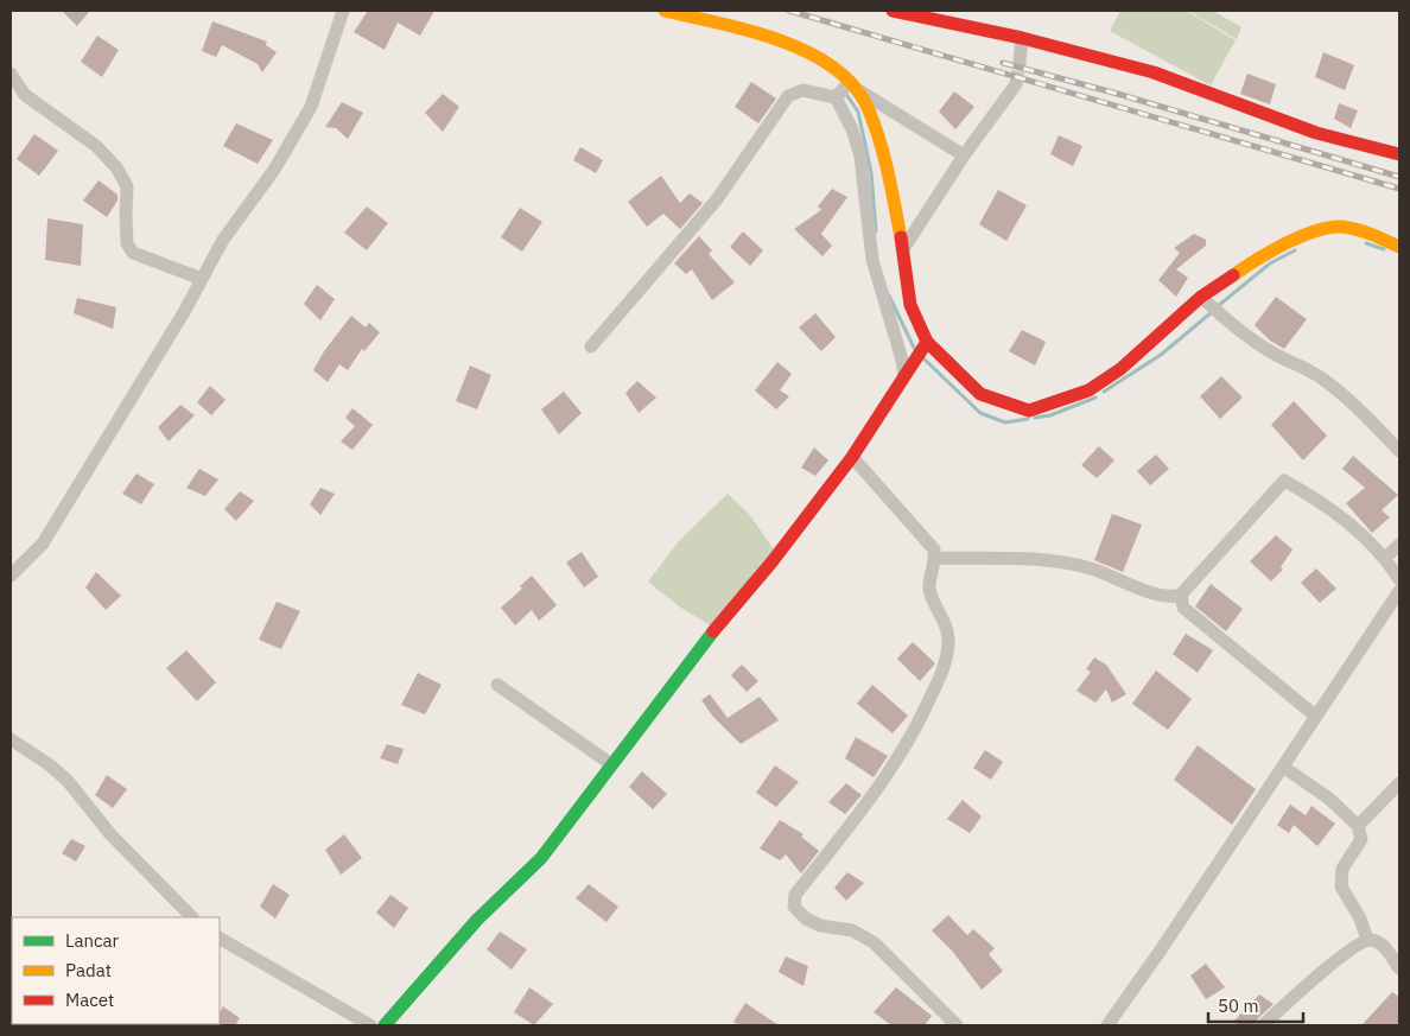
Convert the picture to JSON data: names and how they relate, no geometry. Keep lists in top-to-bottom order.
{
  "legend": ["Lancar", "Padat", "Macet"],
  "scale_bar": "50 m"
}
